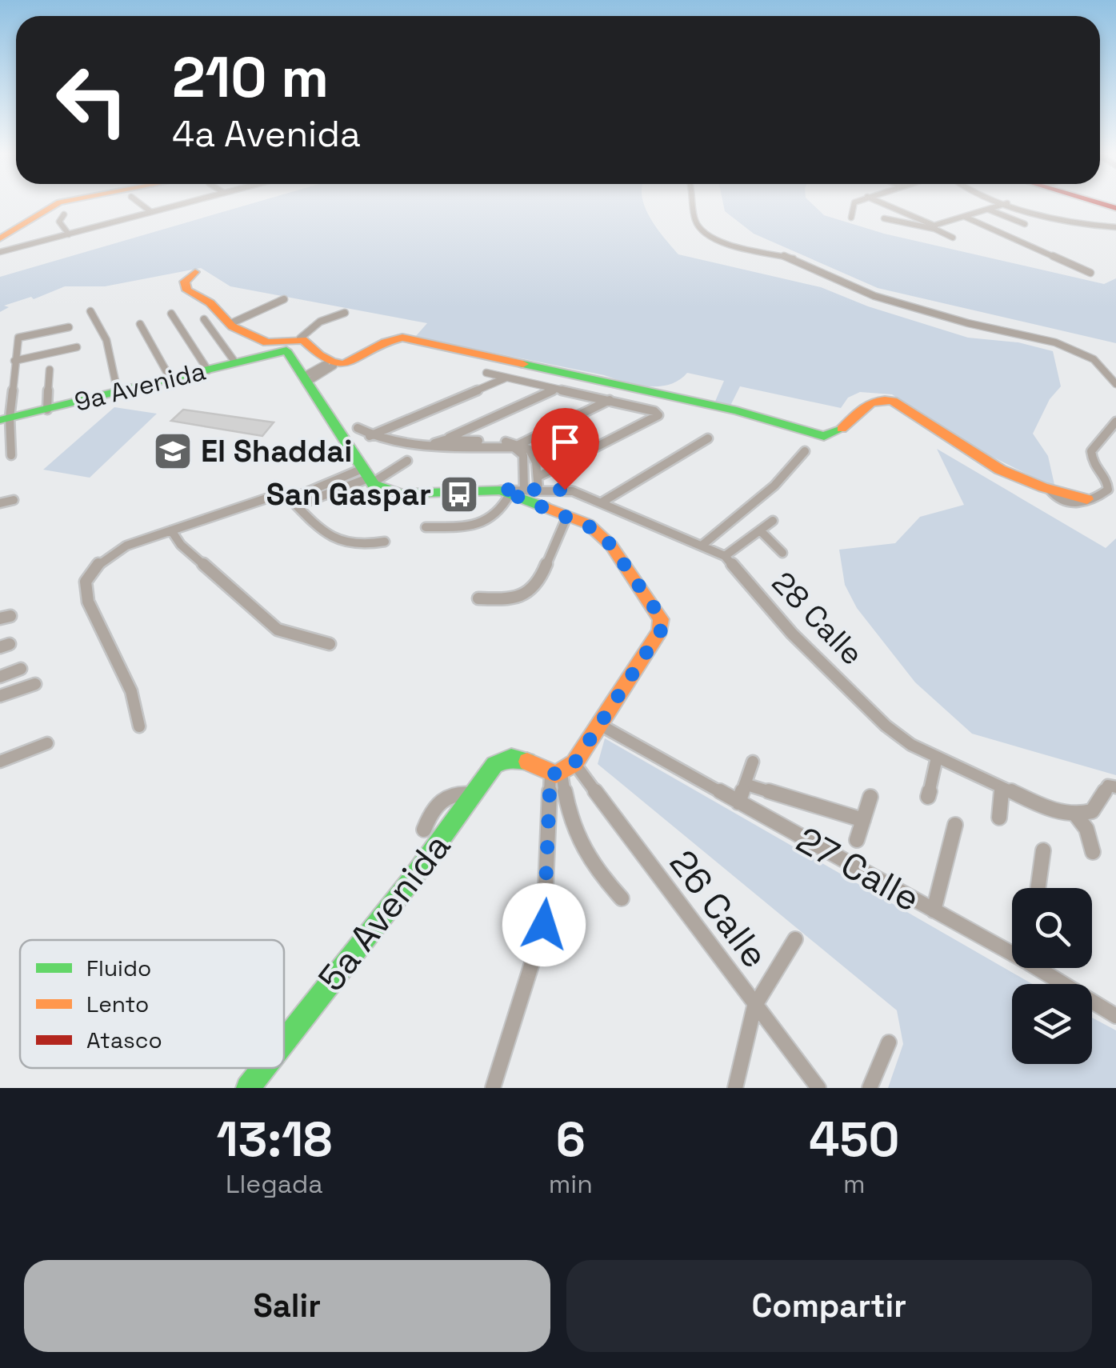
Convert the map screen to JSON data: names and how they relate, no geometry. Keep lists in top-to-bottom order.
{
  "streets": {
    "street": [
      "9a Avenida",
      "28 Calle",
      "27 Calle",
      "26 Calle",
      "5a Avenida"
    ]
  },
  "places": {
    "school or university": ["El Shaddai"],
    "bus stop": ["San Gaspar"]
  },
  "legend": ["Fluido", "Lento", "Atasco"],
  "page": {
    "turn": ["210 m", "4a Avenida"],
    "eta": [
      "13:18",
      "Llegada",
      "6",
      "min",
      "450",
      "m"
    ],
    "buttons": ["Salir", "Compartir"]
  }
}
